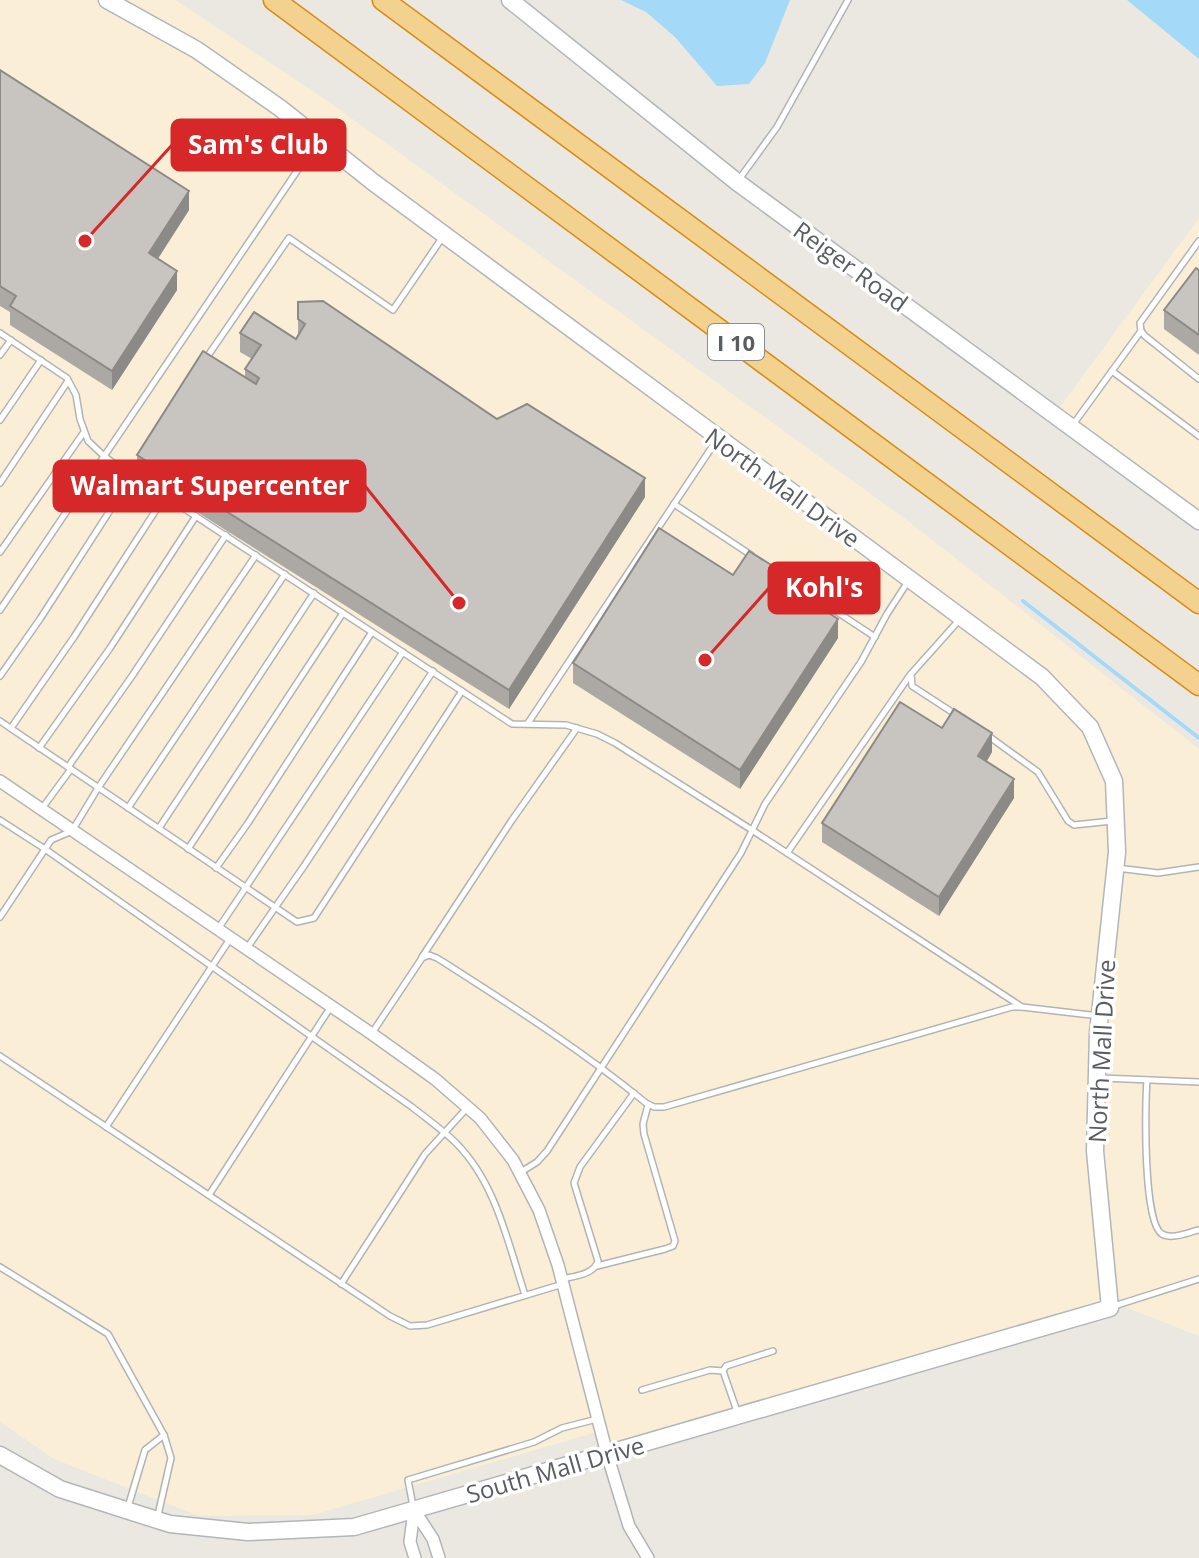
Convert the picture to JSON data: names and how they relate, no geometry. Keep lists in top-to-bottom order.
{
  "streets": {
    "highway": ["I 10"],
    "street": ["Reiger Road", "North Mall Drive", "South Mall Drive"]
  },
  "crossings": [
    ["North Mall Drive", "South Mall Drive"]
  ],
  "places": ["Sam's Club", "Walmart Supercenter", "Kohl's"]
}
